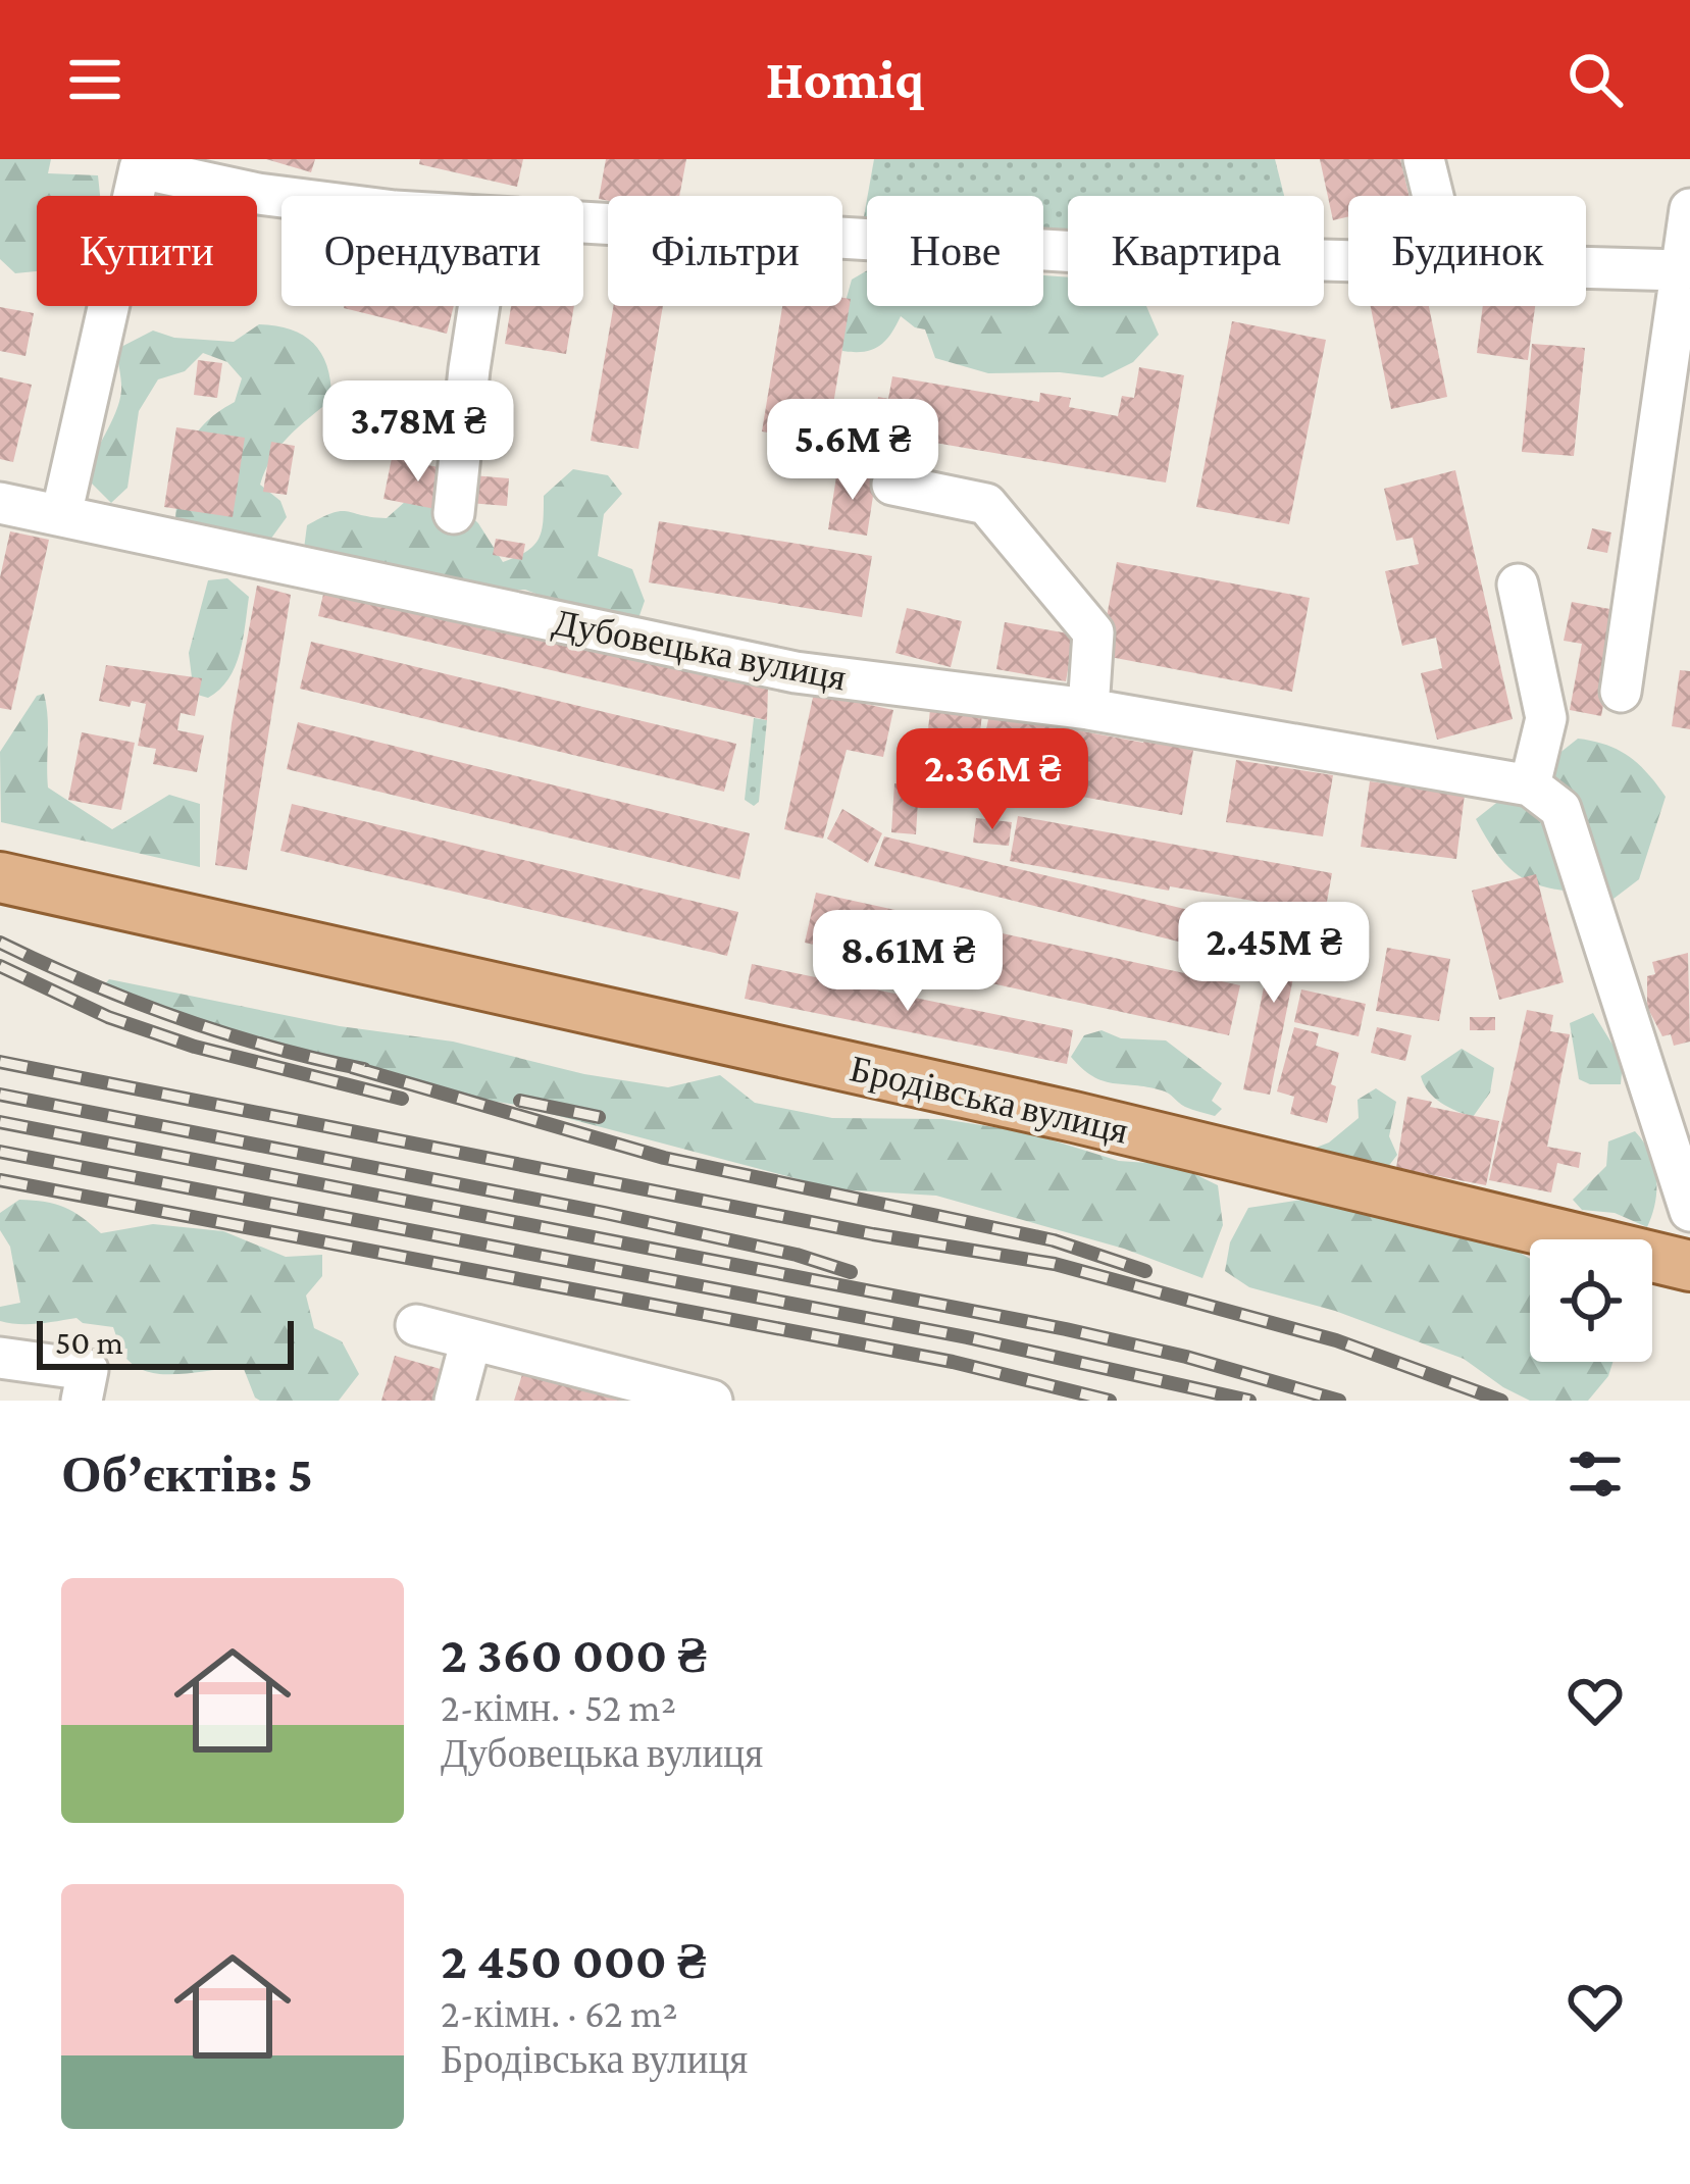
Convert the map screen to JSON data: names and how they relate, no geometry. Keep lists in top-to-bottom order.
{
  "streets": {
    "main road": ["Бродівська вулиця"],
    "street": ["Дубовецька вулиця"]
  },
  "scale_bar": "50 m",
  "page": {
    "header": "Homiq",
    "chip": [
      "Купити",
      "Орендувати",
      "Фільтри",
      "Нове",
      "Квартира",
      "Будинок"
    ],
    "price": [
      "3.78M ₴",
      "5.6M ₴",
      "2.36M ₴",
      "2.45M ₴",
      "8.61M ₴"
    ],
    "scale": "50 m",
    "heading": "Об’єктів: 5",
    "list": [
      {
        "name": "2 360 000 ₴",
        "note": "2-кімн. · 52 m² · Дубовецька вулиця"
      },
      {
        "name": "2 450 000 ₴",
        "note": "2-кімн. · 62 m² · Бродівська вулиця"
      }
    ]
  }
}
